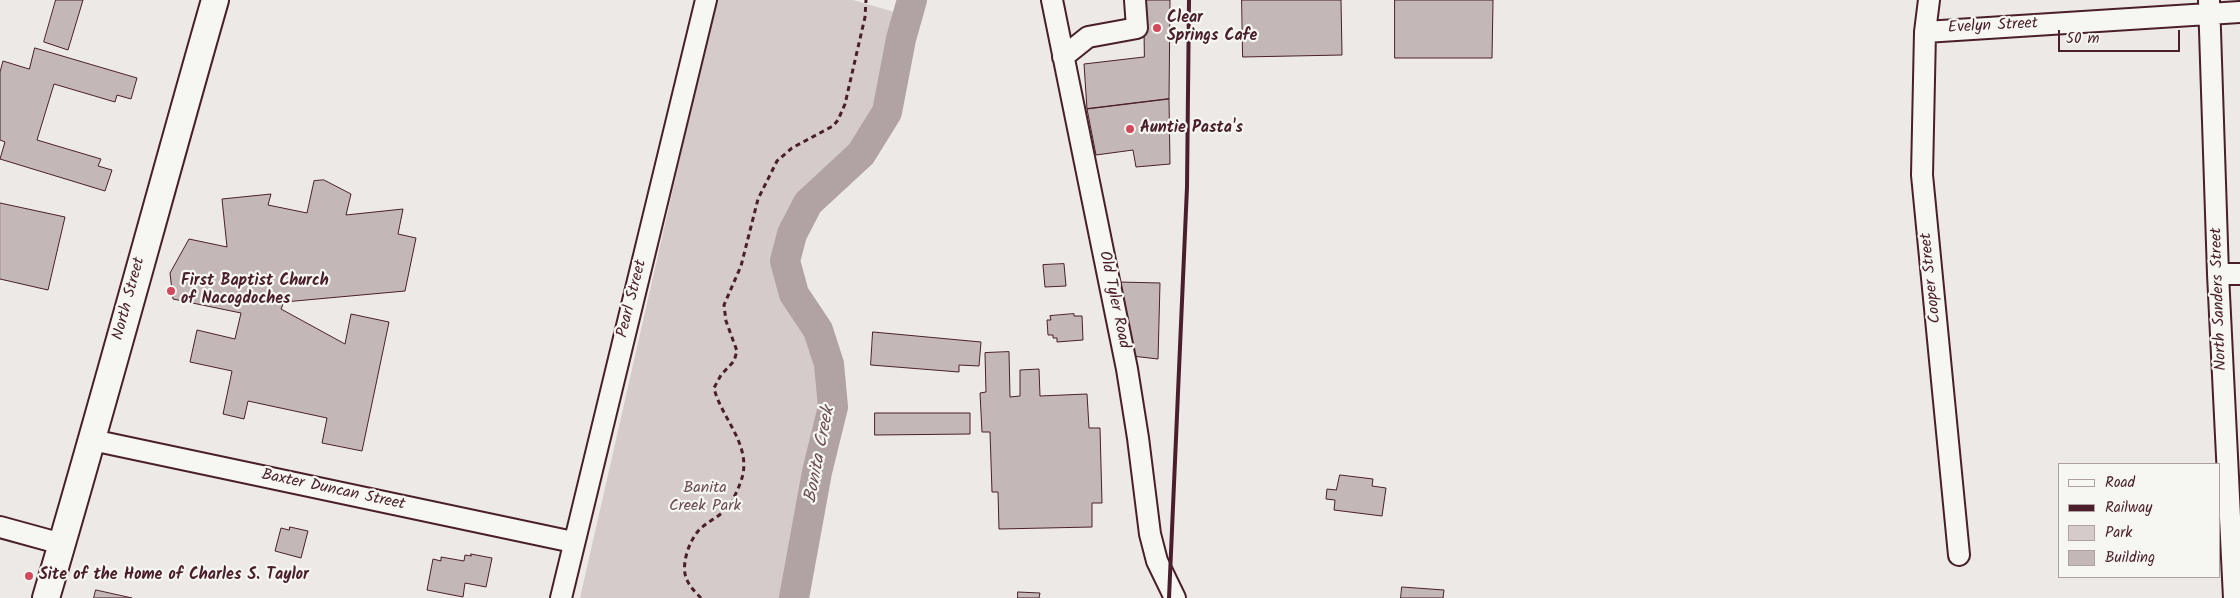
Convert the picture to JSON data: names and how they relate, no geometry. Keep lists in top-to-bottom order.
{
  "streets": {
    "main road": ["North Street"],
    "street": [
      "Evelyn Street",
      "Cooper Street",
      "Pearl Street",
      "North Sanders Street",
      "Old Tyler Road",
      "Baxter Duncan Street"
    ]
  },
  "crossings": [
    ["Evelyn Street", "Cooper Street"],
    ["Evelyn Street", "North Sanders Street"],
    ["North Street", "Baxter Duncan Street"],
    ["Pearl Street", "Baxter Duncan Street"]
  ],
  "water": ["Bonita Creek"],
  "parks": ["Banita Creek Park"],
  "places": [
    "Clear Springs Cafe",
    "Auntie Pasta's",
    "First Baptist Church of Nacogdoches",
    "Site of the Home of Charles S. Taylor"
  ],
  "legend": [
    "Road",
    "Railway",
    "Park",
    "Building"
  ],
  "scale_bar": "50 m"
}
